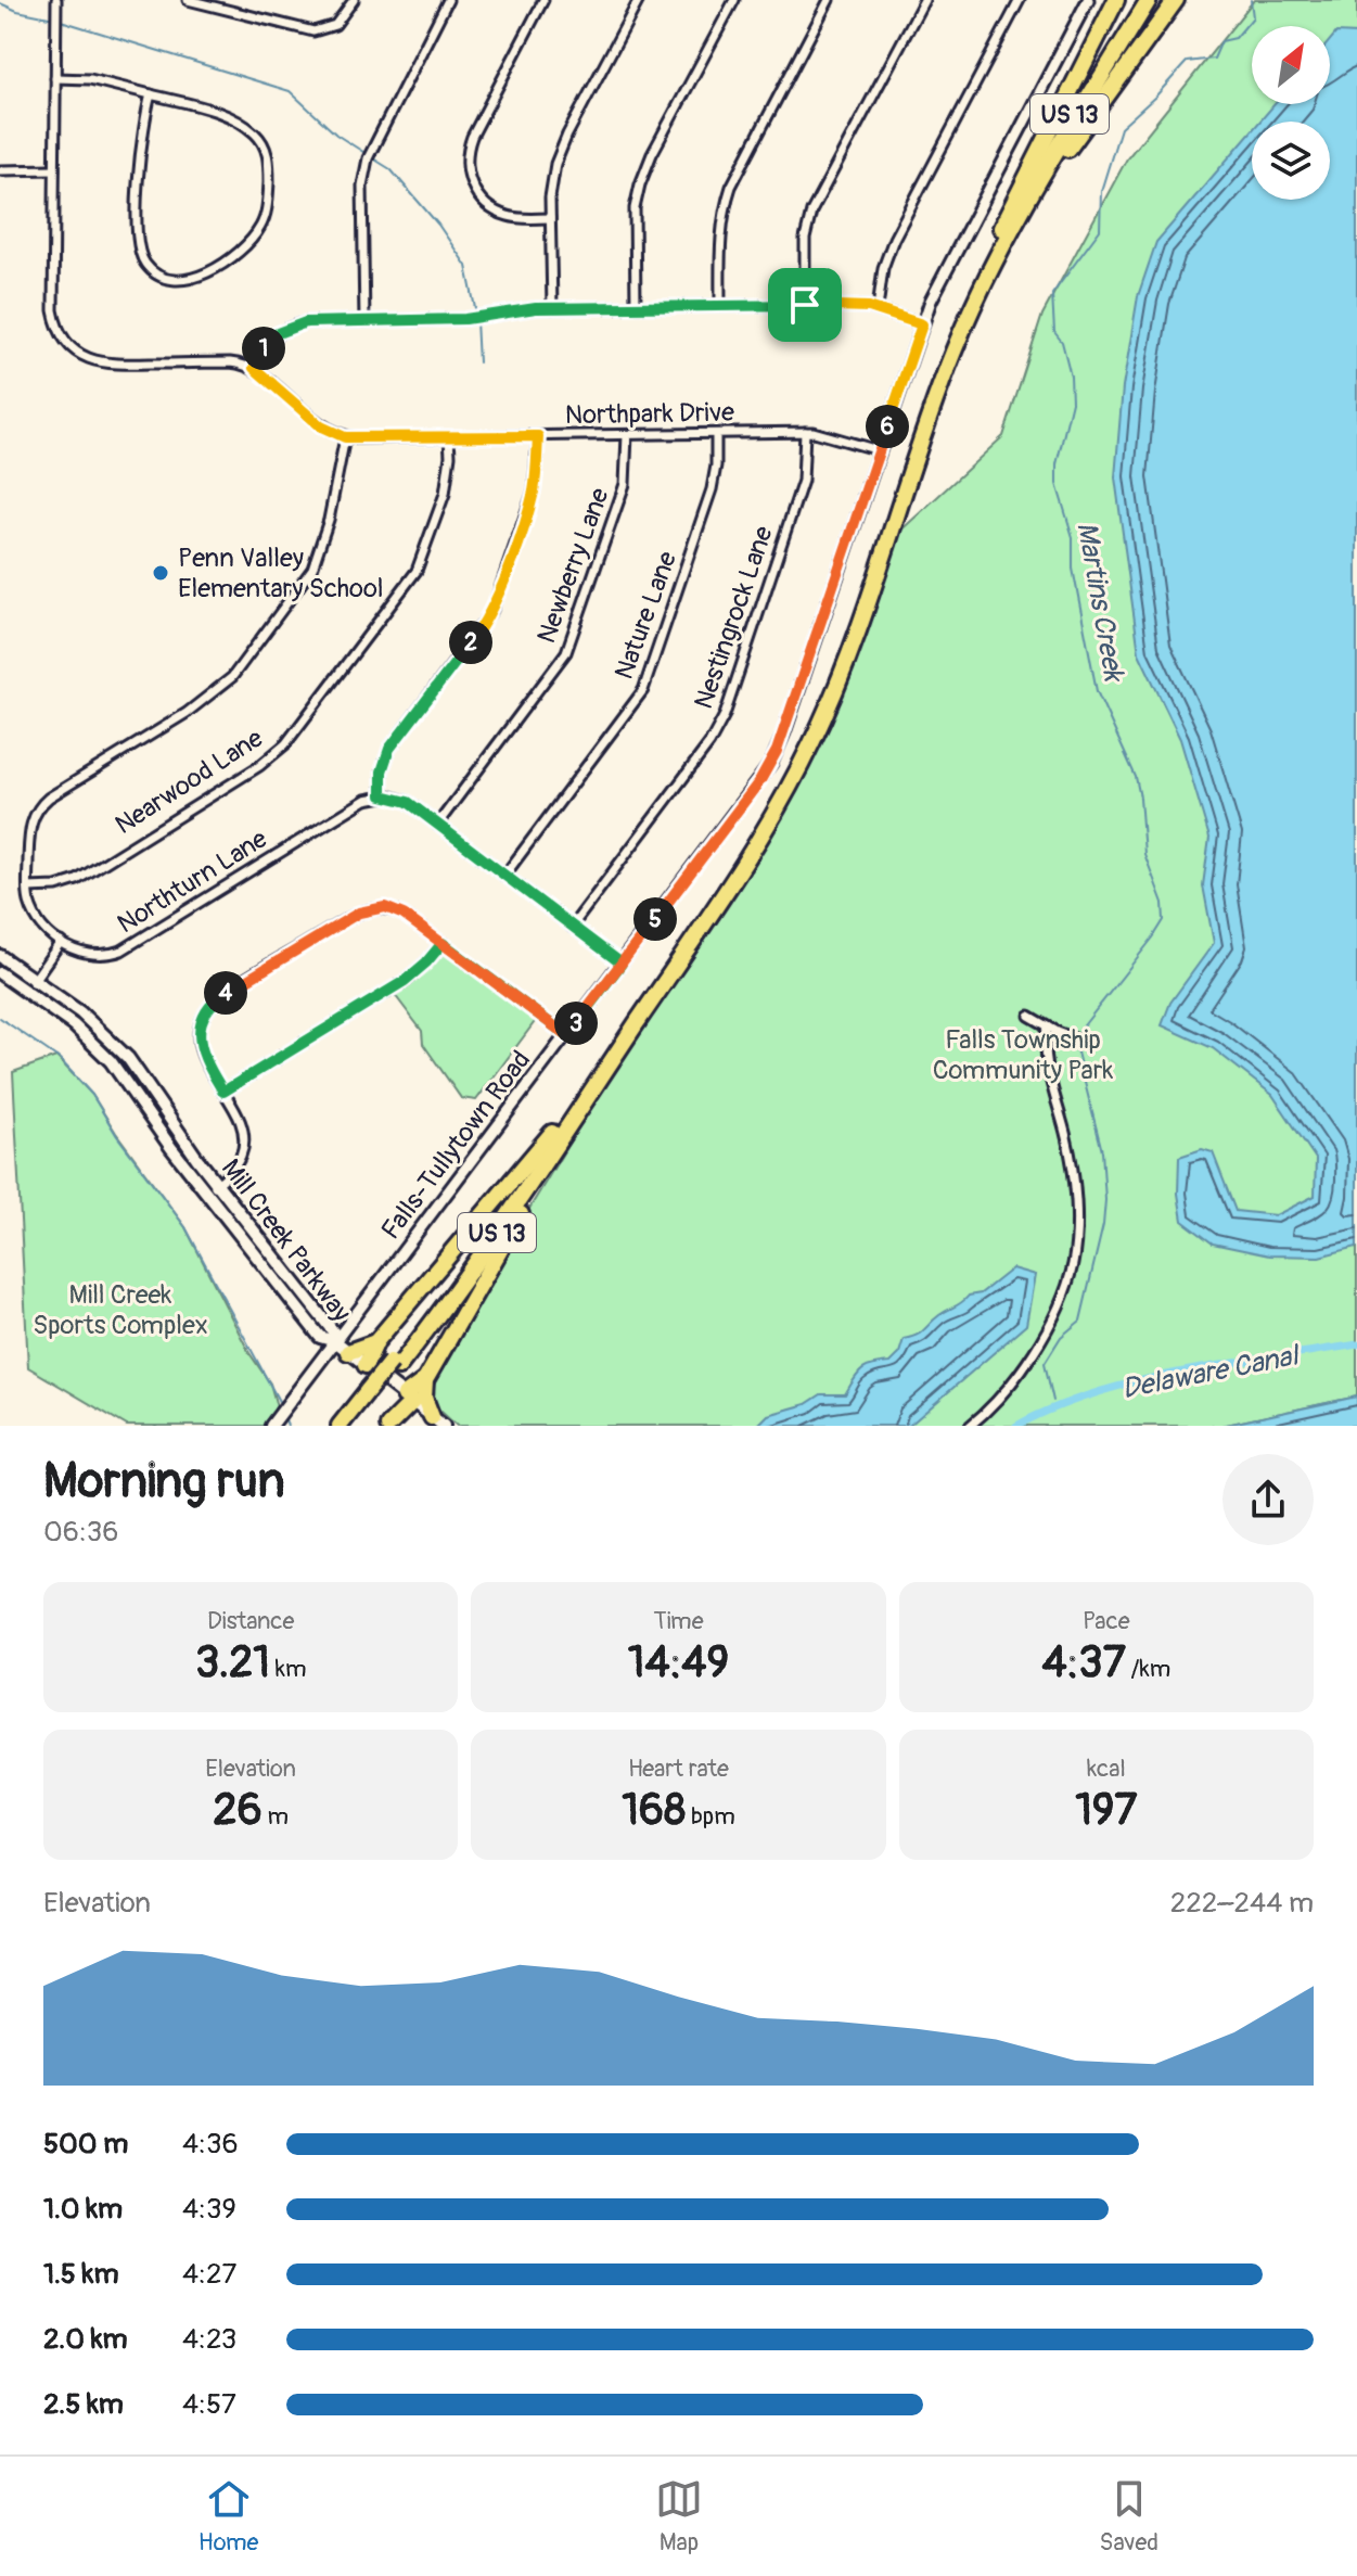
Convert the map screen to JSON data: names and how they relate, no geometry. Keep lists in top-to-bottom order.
{
  "streets": {
    "highway": ["US 13"],
    "main road": ["Mill Creek Parkway"],
    "street": [
      "Northpark Drive",
      "Newberry Lane",
      "Nature Lane",
      "Nestingrock Lane",
      "Nearwood Lane",
      "Northturn Lane",
      "Falls-Tullytown Road"
    ]
  },
  "crossings": [
    ["Northpark Drive", "Newberry Lane"],
    ["Northpark Drive", "Nature Lane"],
    ["Northpark Drive", "Nestingrock Lane"],
    ["Northpark Drive", "Nearwood Lane"],
    ["Northpark Drive", "Falls-Tullytown Road"],
    ["Falls-Tullytown Road", "Mill Creek Parkway"]
  ],
  "water": ["Martins Creek", "Delaware Canal"],
  "parks": ["Falls Township Community Park", "Mill Creek Sports Complex"],
  "places": ["Penn Valley Elementary School"],
  "north": "top right",
  "page": {
    "pins": [
      "1",
      "6",
      "2",
      "5",
      "4",
      "3"
    ],
    "heading": ["Morning run", "06:36"],
    "stats": [
      ["Distance", "3.21 km"],
      ["Time", "14:49"],
      ["Pace", "4:37 /km"],
      ["Elevation", "26 m"],
      ["Heart rate", "168 bpm"],
      ["kcal", "197"]
    ],
    "chart": ["Elevation", "222–244 m"],
    "list": [
      {
        "name": "500 m",
        "note": "4:36"
      },
      {
        "name": "1.0 km",
        "note": "4:39"
      },
      {
        "name": "1.5 km",
        "note": "4:27"
      },
      {
        "name": "2.0 km",
        "note": "4:23"
      },
      {
        "name": "2.5 km",
        "note": "4:57"
      }
    ],
    "tabs": ["Home", "Map", "Saved"]
  }
}
